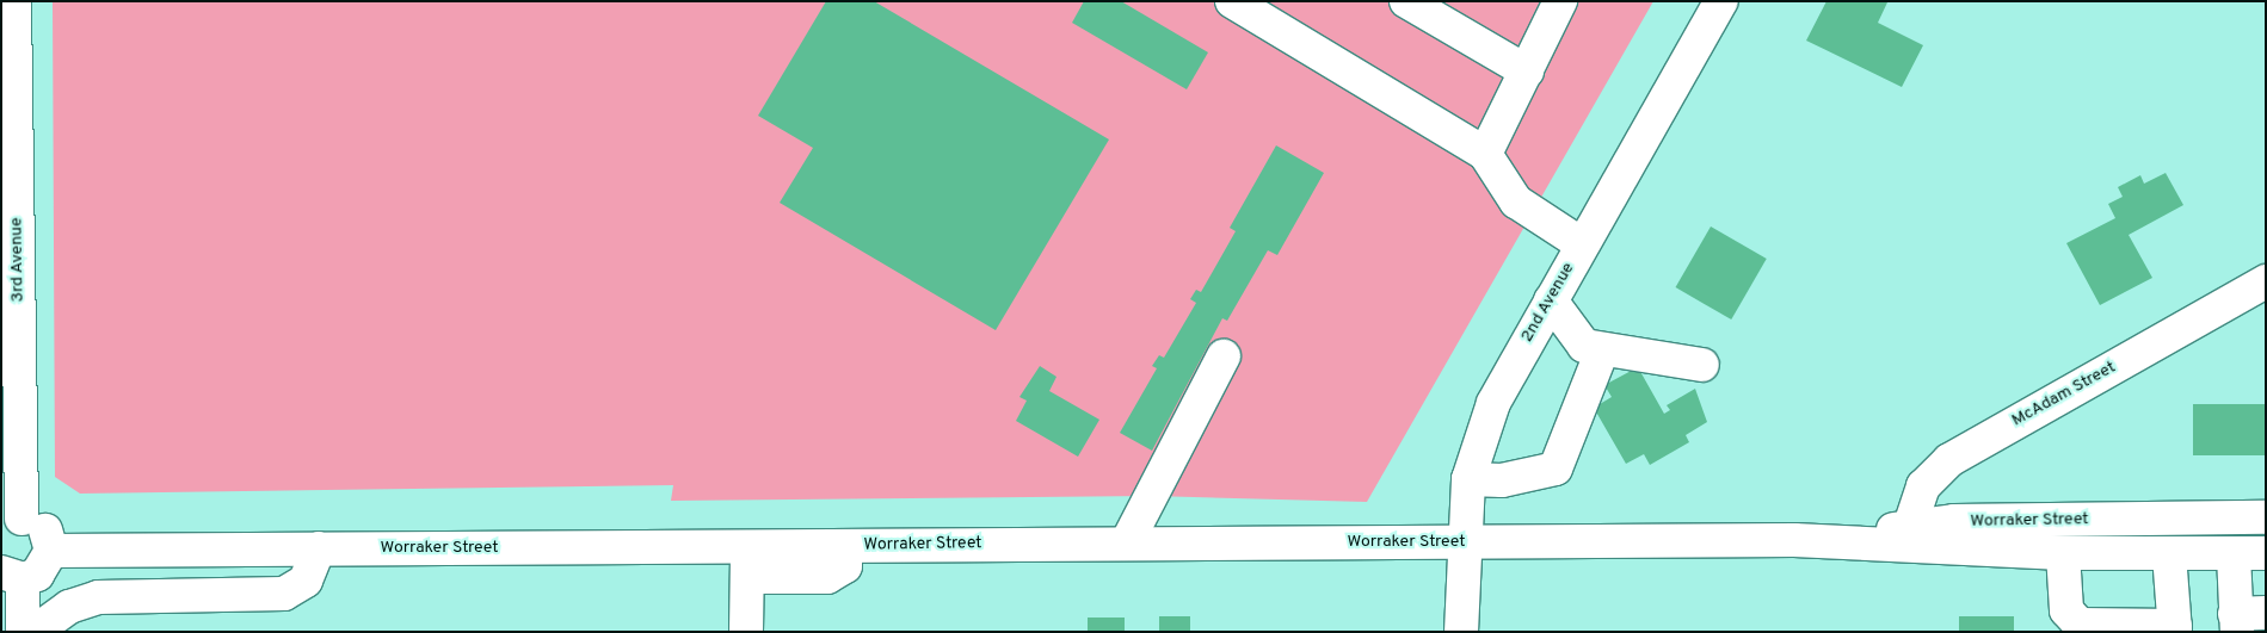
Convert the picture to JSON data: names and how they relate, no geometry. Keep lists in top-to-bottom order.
{
  "streets": {
    "street": [
      "3rd Avenue",
      "2nd Avenue",
      "McAdam Street",
      "Worraker Street"
    ]
  },
  "crossings": [
    ["2nd Avenue", "Worraker Street"],
    ["McAdam Street", "Worraker Street"]
  ]
}
